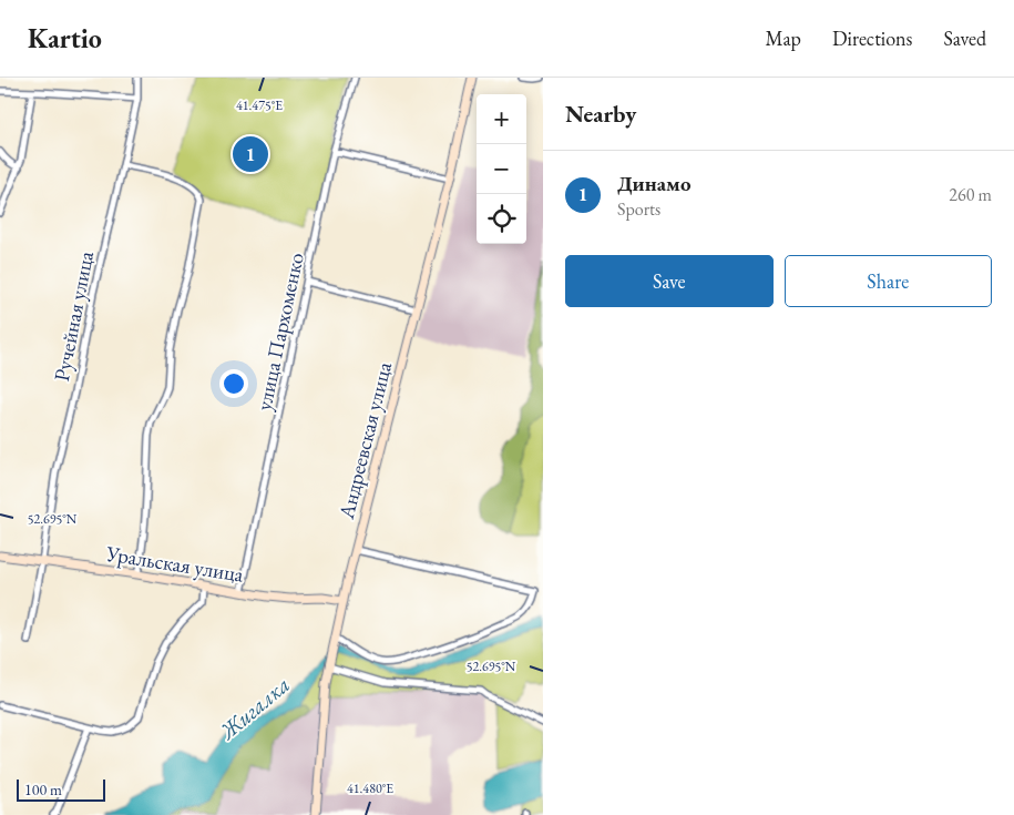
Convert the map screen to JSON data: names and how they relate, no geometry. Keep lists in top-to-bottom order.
{
  "streets": {
    "street": [
      "Ручейная улица",
      "улица Пархоменко",
      "Андреевская улица",
      "Уральская улица"
    ]
  },
  "crossings": [
    ["Ручейная улица", "Уральская улица"],
    ["улица Пархоменко", "Уральская улица"],
    ["Андреевская улица", "Уральская улица"]
  ],
  "water": ["Жигалка"],
  "scale_bar": "100 m",
  "page": {
    "header": "Kartio",
    "nav": ["Map", "Directions", "Saved"],
    "heading": "Nearby",
    "map_buttons": ["+", "−"],
    "pins": "1",
    "list": [
      {
        "mark": "1",
        "name": "Динамо",
        "note": "Sports",
        "value": "260 m"
      }
    ],
    "buttons": ["Save", "Share"],
    "scale": "100 m"
  },
  "coordinates": ["41.475°E", "52.695°N", "41.480°E"]
}
